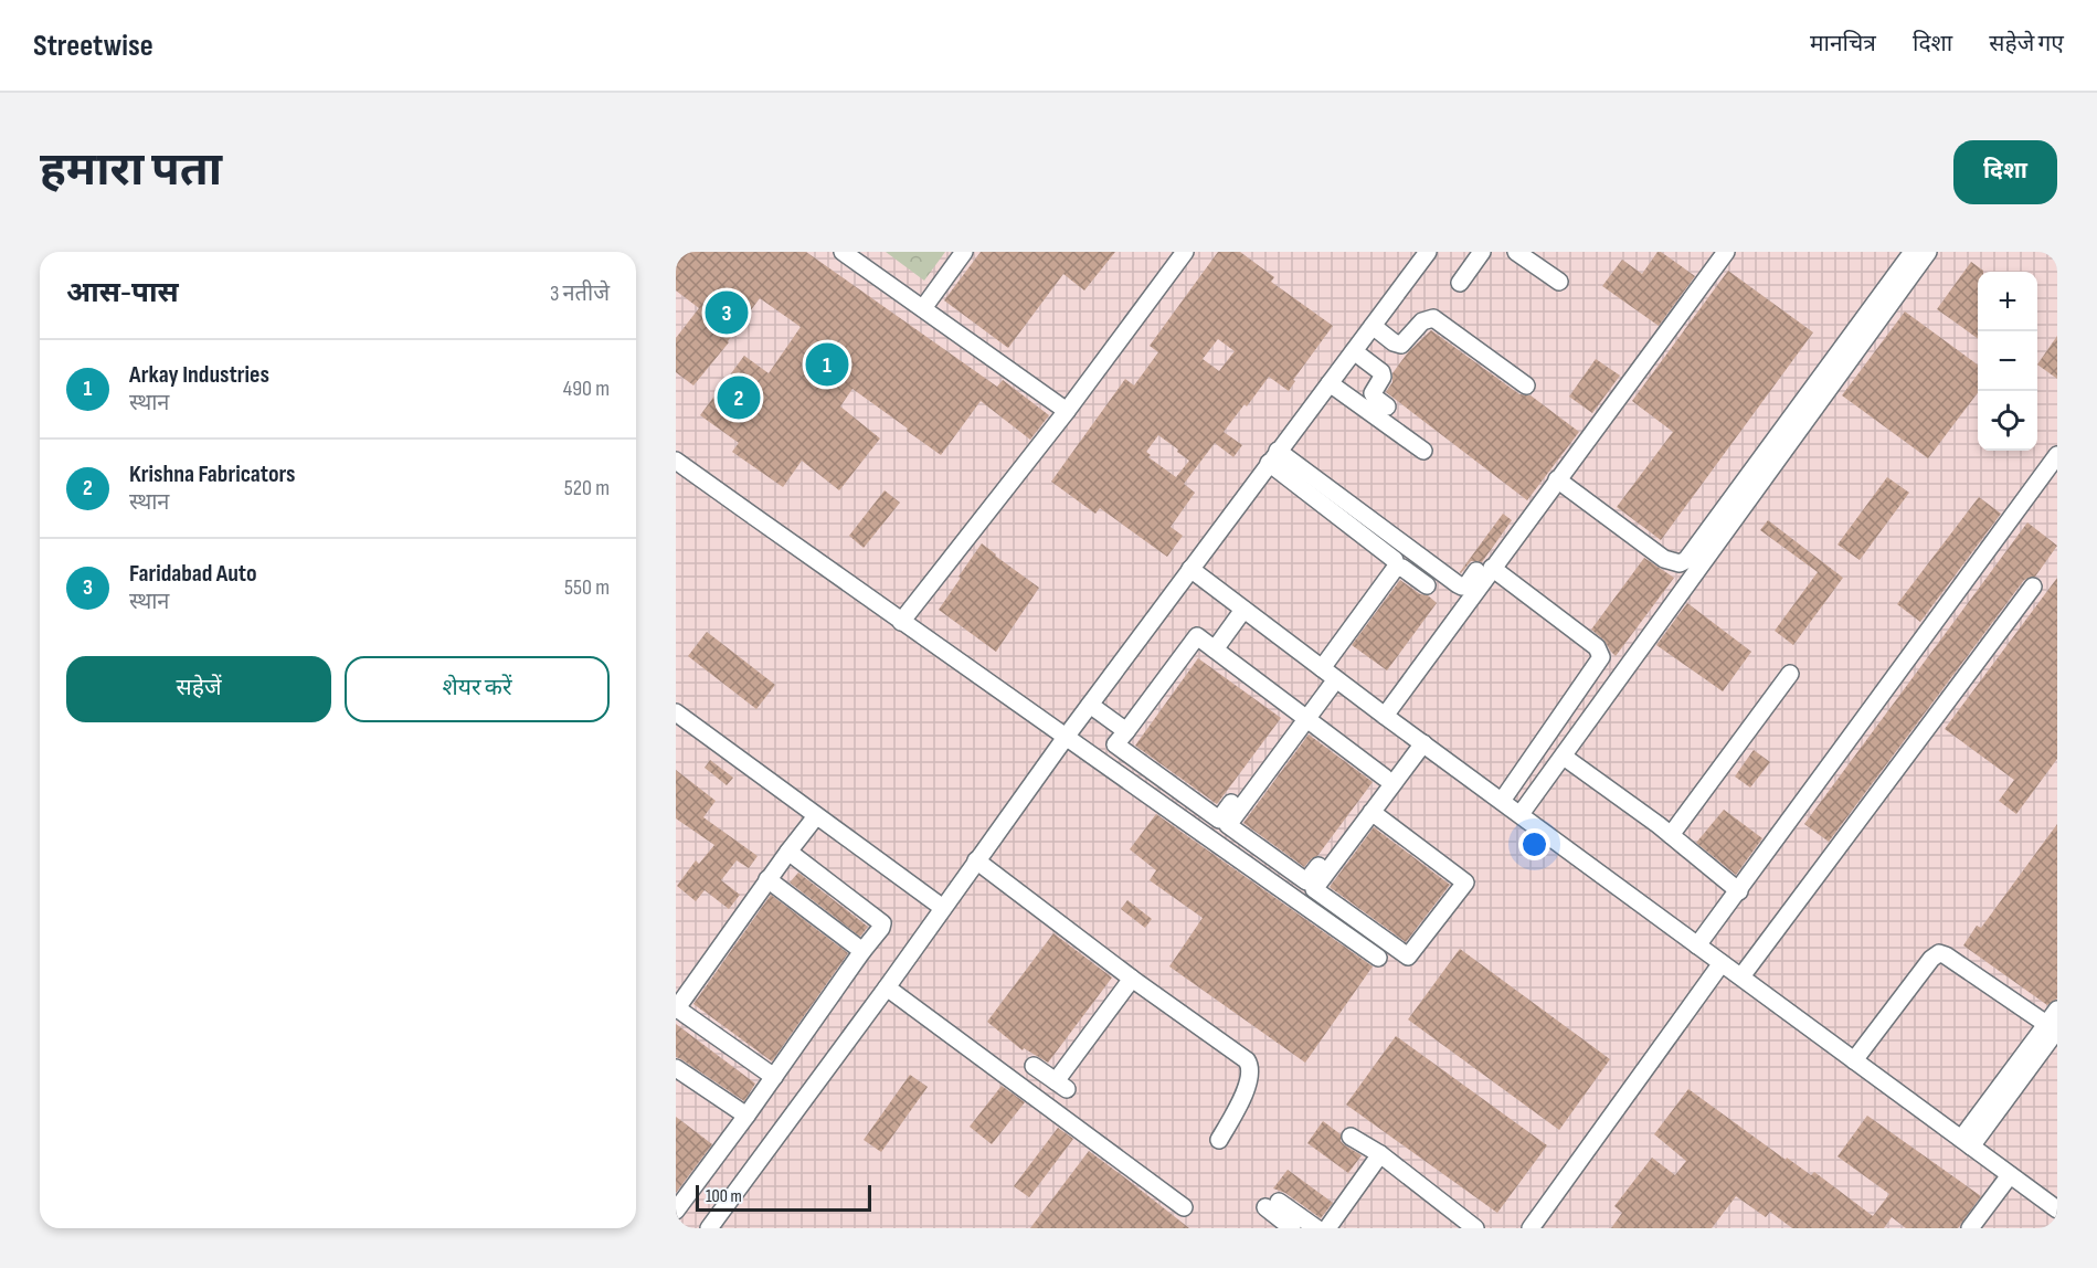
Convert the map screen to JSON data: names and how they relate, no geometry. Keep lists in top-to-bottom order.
{
  "scale_bar": "100 m",
  "page": {
    "header": "Streetwise",
    "nav": ["मानचित्र", "दिशा", "सहेजे गए"],
    "buttons": [
      "दिशा",
      ["सहेजें", "शेयर करें"]
    ],
    "title": "हमारा पता",
    "heading": ["आस-पास", "3 नतीजे"],
    "map_buttons": ["+", "−"],
    "pins": ["3", "1", "2"],
    "list": [
      {
        "mark": "1",
        "name": "Arkay Industries",
        "note": "स्थान",
        "value": "490 m"
      },
      {
        "mark": "2",
        "name": "Krishna Fabricators",
        "note": "स्थान",
        "value": "520 m"
      },
      {
        "mark": "3",
        "name": "Faridabad Auto",
        "note": "स्थान",
        "value": "550 m"
      }
    ],
    "scale": "100 m"
  }
}
